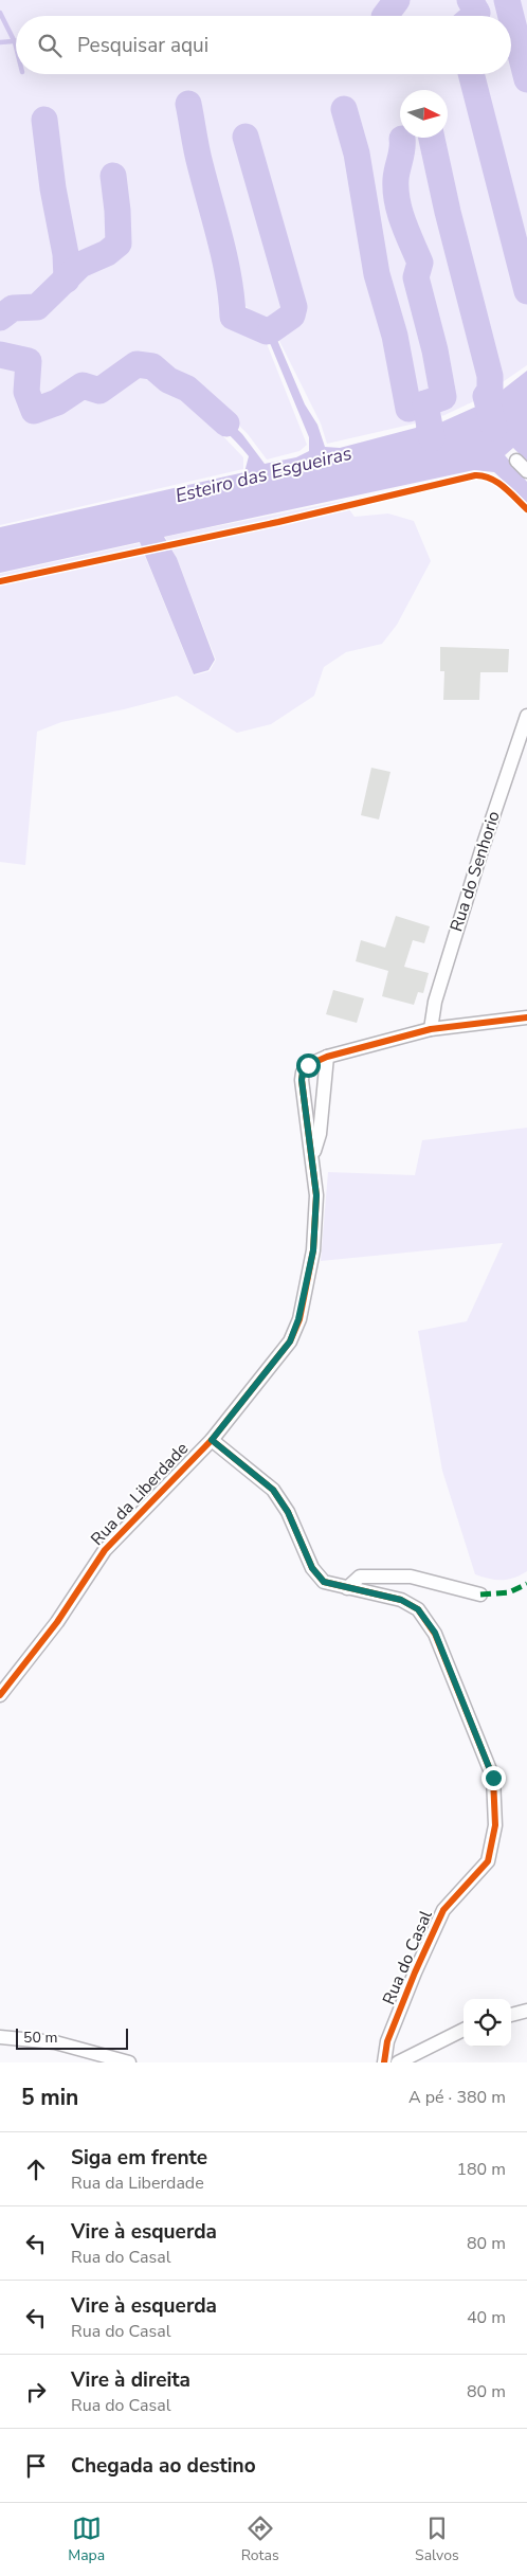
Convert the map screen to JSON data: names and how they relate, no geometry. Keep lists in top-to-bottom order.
{
  "streets": {
    "street": ["Rua do Senhorio", "Rua da Liberdade", "Rua do Casal"]
  },
  "crossings": [
    ["Rua do Senhorio", "Rua da Liberdade"],
    ["Rua da Liberdade", "Rua do Casal"]
  ],
  "water": ["Esteiro das Esgueiras"],
  "scale_bar": "50 m",
  "north": "right",
  "page": {
    "search": "Pesquisar aqui",
    "scale": "50 m",
    "heading": ["5 min", "A pé · 380 m"],
    "list": [
      ["Siga em frente", "Rua da Liberdade", "180 m"],
      ["Vire à esquerda", "Rua do Casal", "80 m"],
      ["Vire à esquerda", "Rua do Casal", "40 m"],
      ["Vire à direita", "Rua do Casal", "80 m"],
      "Chegada ao destino"
    ],
    "nav": ["Mapa", "Rotas", "Salvos"]
  }
}
